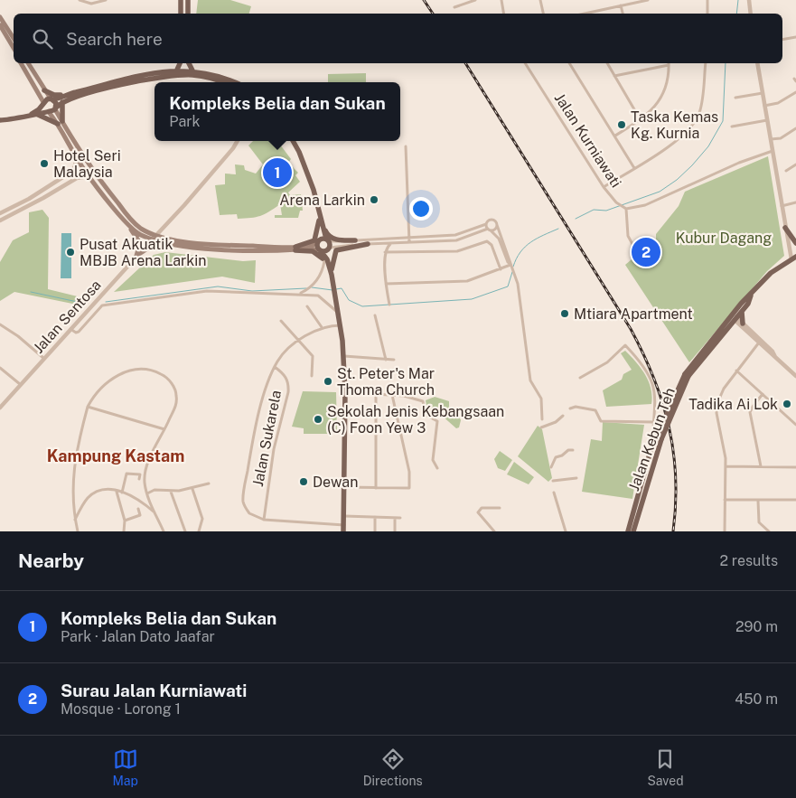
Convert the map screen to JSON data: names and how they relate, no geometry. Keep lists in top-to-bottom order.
{
  "streets": {
    "main road": ["Jalan Kebun Teh"],
    "street": ["Jalan Kurniawati", "Jalan Sentosa", "Jalan Sukarela"]
  },
  "districts": ["Kampung Kastam"],
  "parks": ["Kubur Dagang"],
  "places": [
    "Taska Kemas Kg. Kurnia",
    "Hotel Seri Malaysia",
    "Arena Larkin",
    "Pusat Akuatik MBJB Arena Larkin",
    "Mtiara Apartment",
    "St. Peter's Mar Thoma Church",
    "Tadika Ai Lok",
    "Sekolah Jenis Kebangsaan (C) Foon Yew 3",
    "Dewan"
  ],
  "page": {
    "search": "Search here",
    "popup": ["Kompleks Belia dan Sukan", "Park"],
    "pins": ["1", "2"],
    "heading": ["Nearby", "2 results"],
    "list": [
      {
        "mark": "1",
        "name": "Kompleks Belia dan Sukan",
        "note": "Park · Jalan Dato Jaafar",
        "value": "290 m"
      },
      {
        "mark": "2",
        "name": "Surau Jalan Kurniawati",
        "note": "Mosque · Lorong 1",
        "value": "450 m"
      }
    ],
    "nav": ["Map", "Directions", "Saved"]
  }
}
